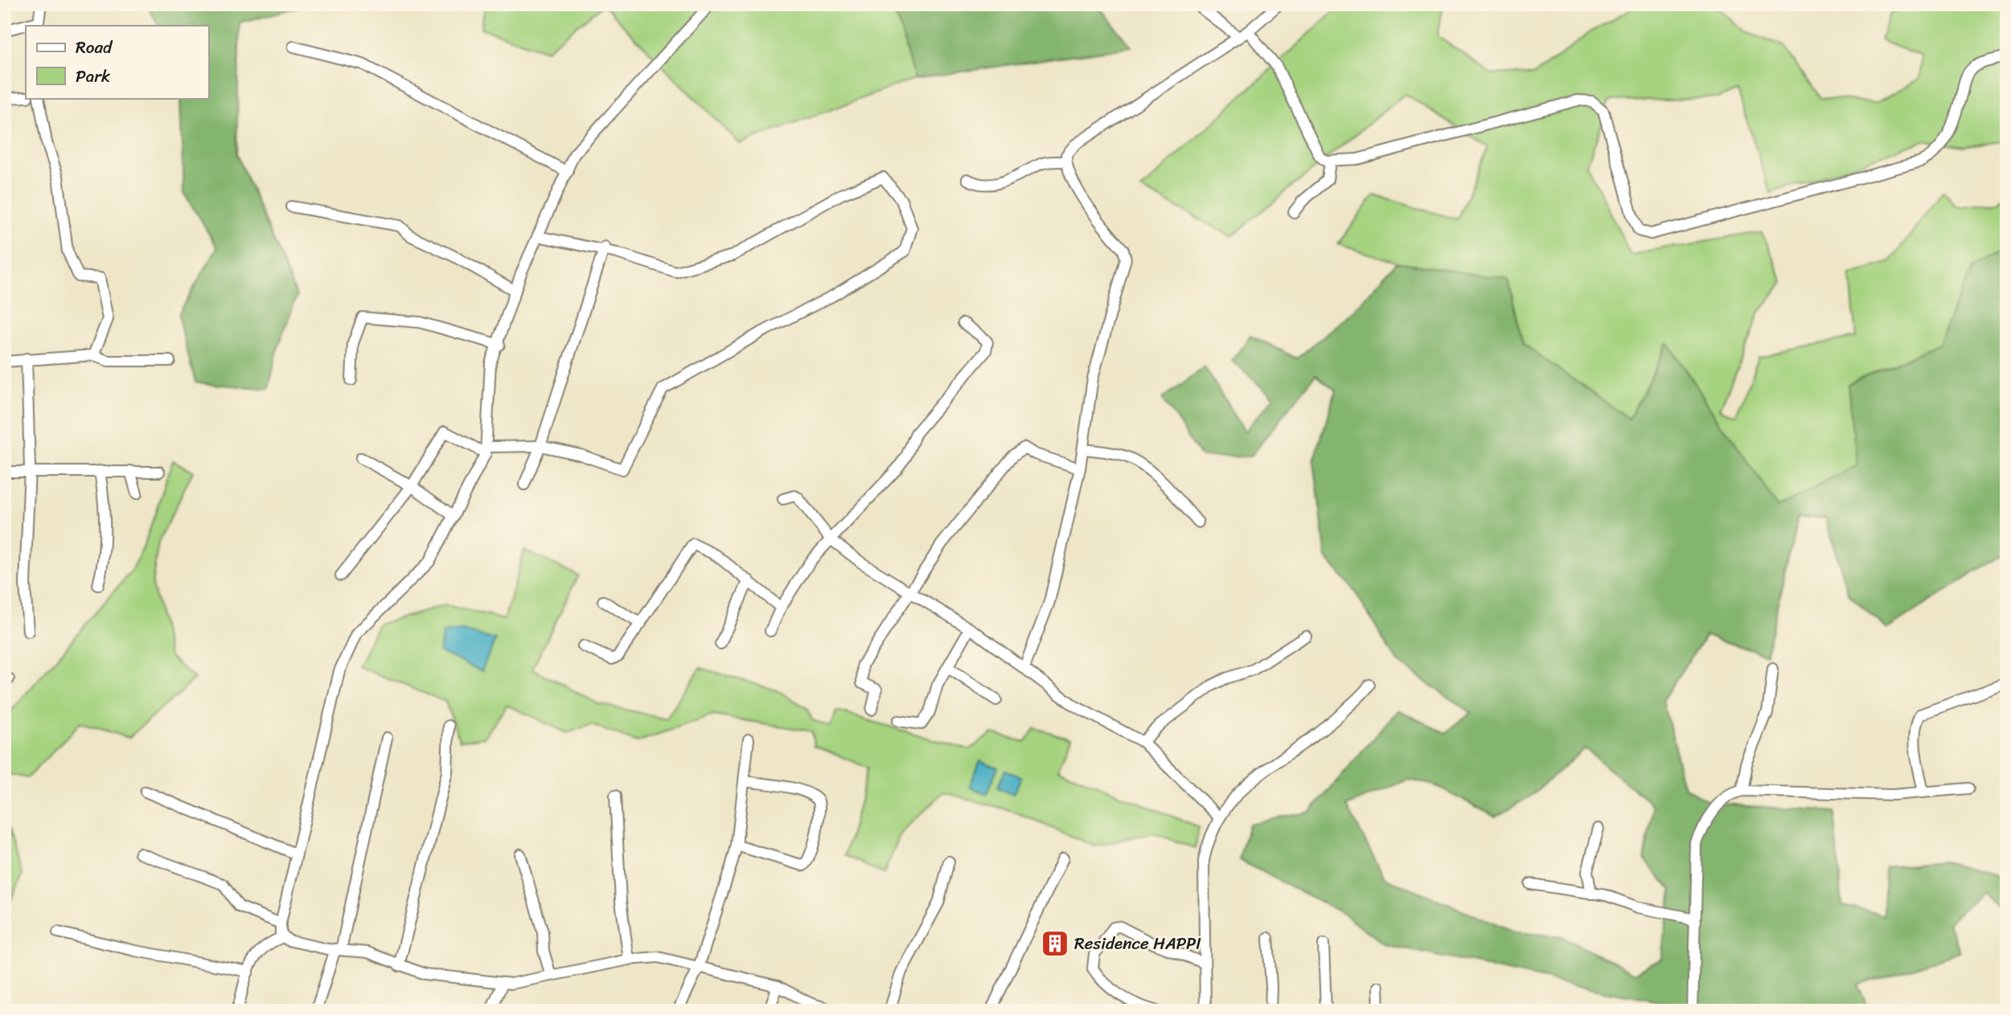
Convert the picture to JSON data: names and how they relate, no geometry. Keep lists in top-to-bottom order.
{
  "places": {
    "building": ["Residence HAPPI"]
  },
  "legend": ["Road", "Park"]
}
